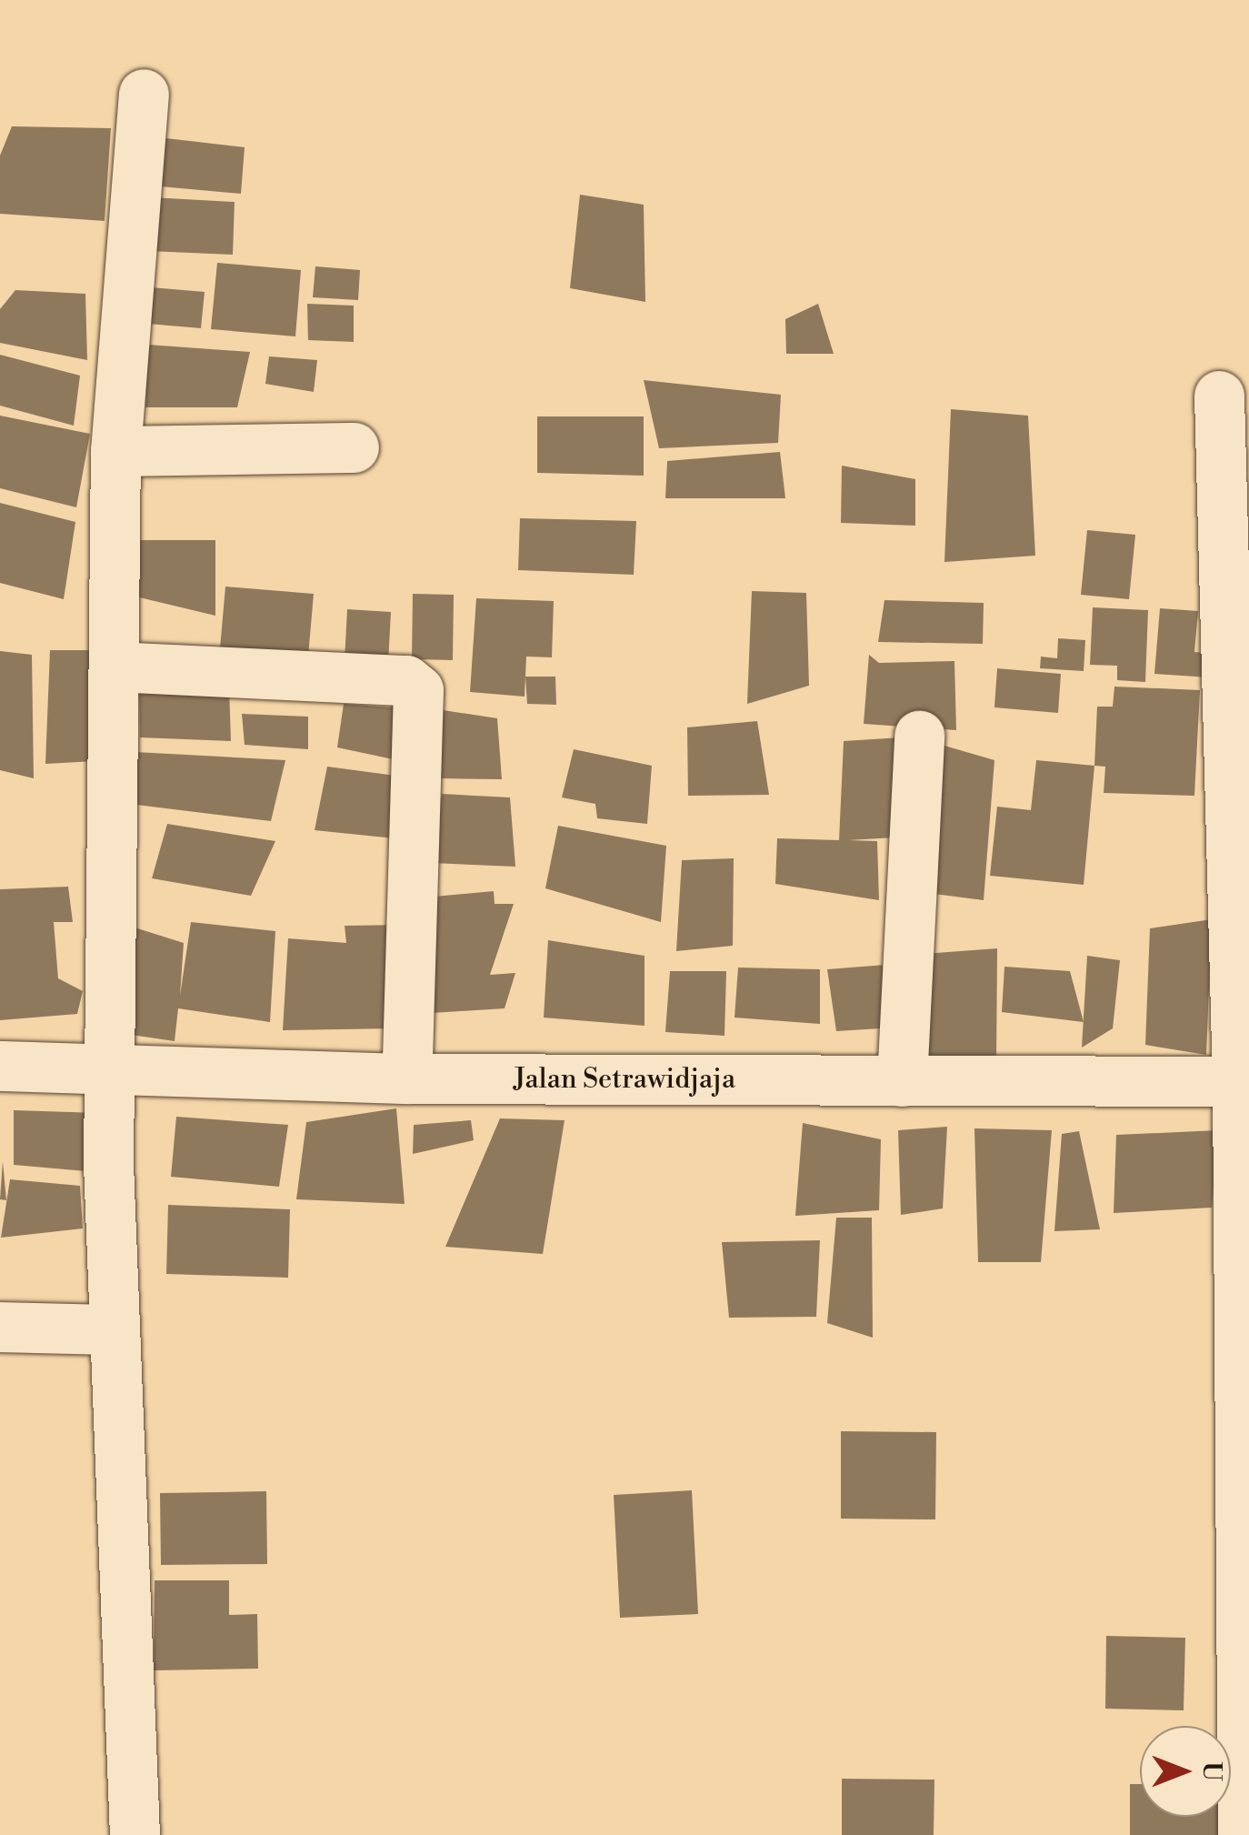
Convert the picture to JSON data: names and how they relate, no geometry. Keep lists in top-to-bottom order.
{
  "streets": {
    "street": ["Jalan Setrawidjaja"]
  },
  "north": "right"
}
